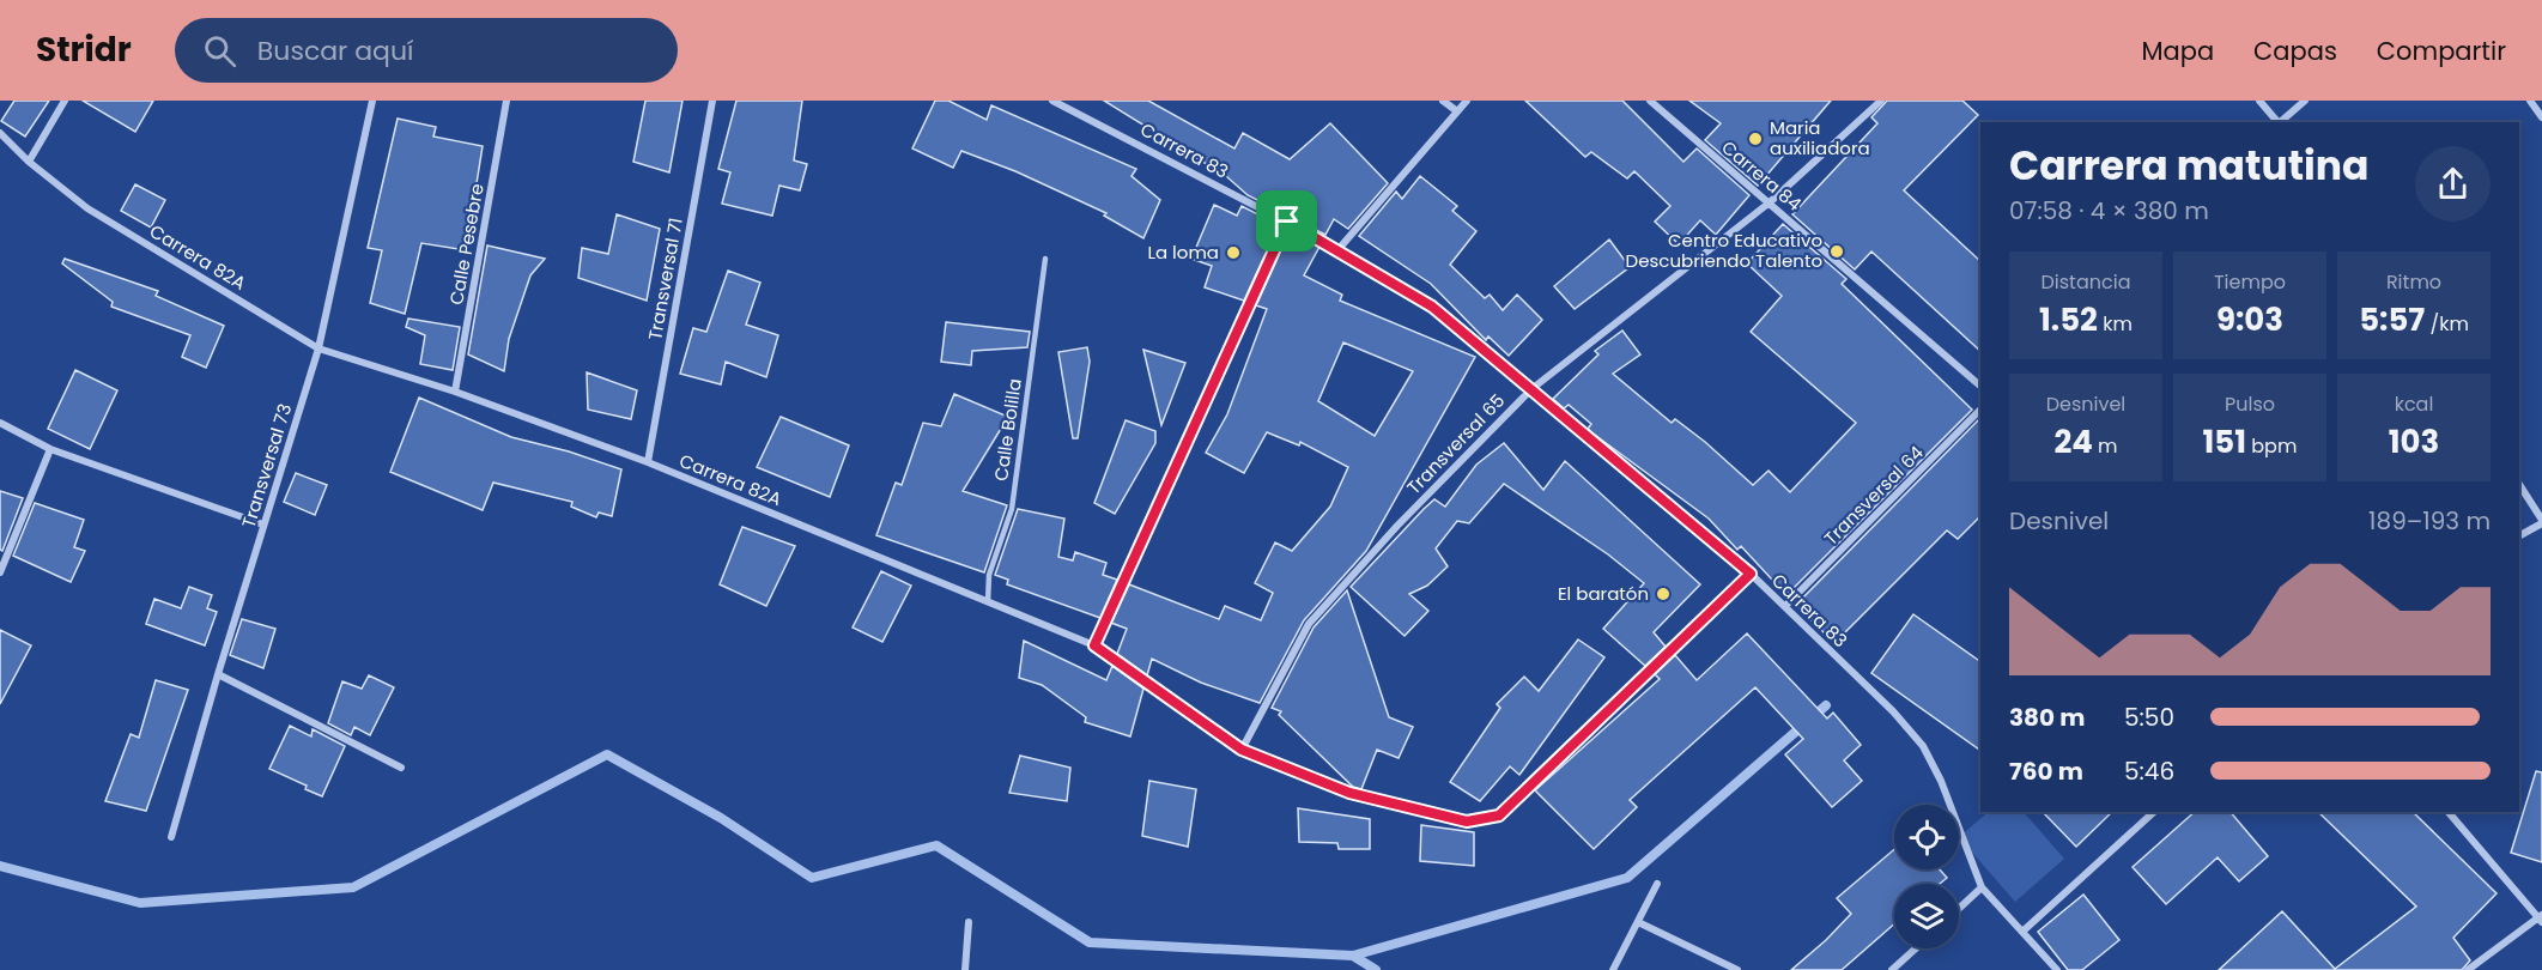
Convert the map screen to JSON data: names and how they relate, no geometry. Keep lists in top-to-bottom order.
{
  "streets": {
    "street": [
      "Carrera 83",
      "Carrera 84",
      "Calle Pesebre",
      "Carrera 82A",
      "Transversal 71",
      "Transversal 65",
      "Transversal 73",
      "Transversal 64"
    ],
    "lane": ["Calle Bolilla"]
  },
  "crossings": [
    ["Carrera 83", "Carrera 82A"],
    ["Carrera 83", "Transversal 65"],
    ["Carrera 83", "Transversal 64"],
    ["Carrera 84", "Transversal 65"],
    ["Calle Pesebre", "Carrera 82A"],
    ["Carrera 82A", "Transversal 71"],
    ["Carrera 82A", "Calle Bolilla"],
    ["Carrera 82A", "Transversal 65"],
    ["Carrera 82A", "Transversal 73"]
  ],
  "places": [
    "Maria auxiliadora",
    "Centro Educativo Descubriendo Talento",
    "La loma",
    "El baratón"
  ],
  "page": {
    "header": "Stridr",
    "search": "Buscar aquí",
    "nav": ["Mapa", "Capas", "Compartir"],
    "heading": ["Carrera matutina", "07:58 · 4 × 380 m"],
    "stats": [
      ["Distancia", "1.52 km"],
      ["Tiempo", "9:03"],
      ["Ritmo", "5:57 /km"],
      ["Desnivel", "24 m"],
      ["Pulso", "151 bpm"],
      ["kcal", "103"]
    ],
    "chart": ["Desnivel", "189–193 m"],
    "list": [
      {
        "name": "380 m",
        "note": "5:50"
      },
      {
        "name": "760 m",
        "note": "5:46"
      }
    ]
  }
}
